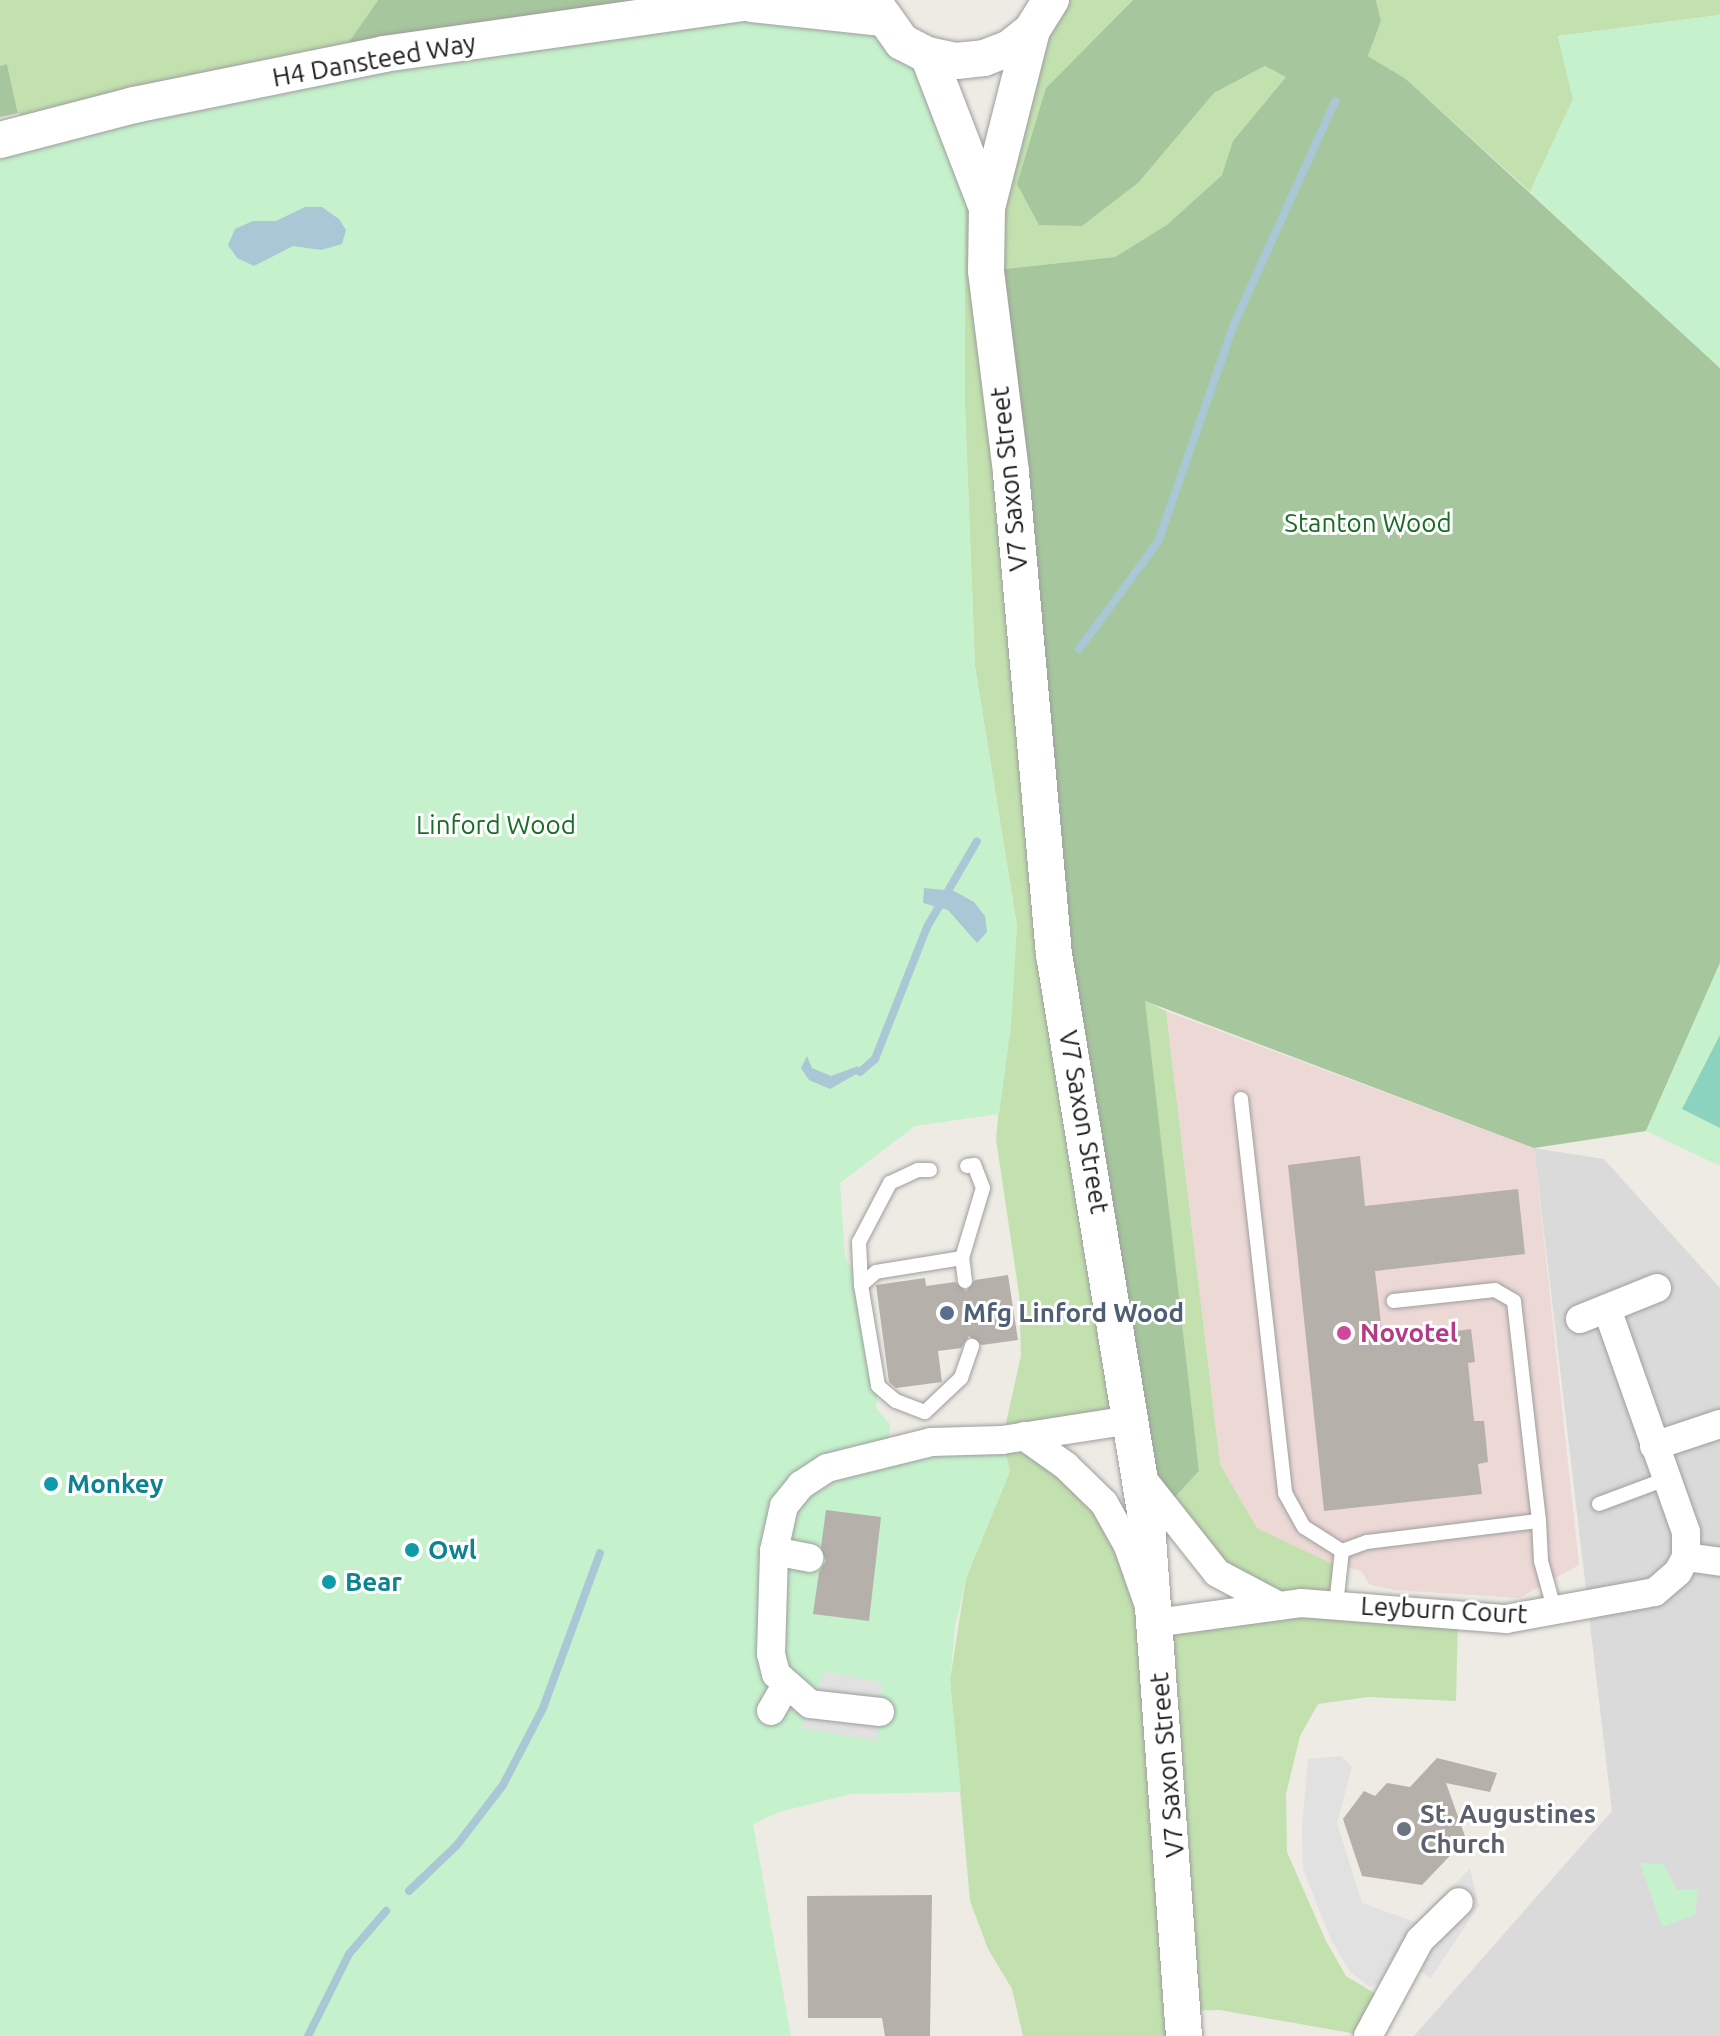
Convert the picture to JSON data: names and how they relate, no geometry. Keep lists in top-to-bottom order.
{
  "streets": {
    "street": ["H4 Dansteed Way", "V7 Saxon Street", "Leyburn Court"]
  },
  "crossings": [
    ["V7 Saxon Street", "Leyburn Court"]
  ],
  "parks": ["Stanton Wood", "Linford Wood"],
  "places": [
    "Mfg Linford Wood",
    "Novotel",
    "Monkey",
    "Owl",
    "Bear",
    "St. Augustines Church"
  ]
}
